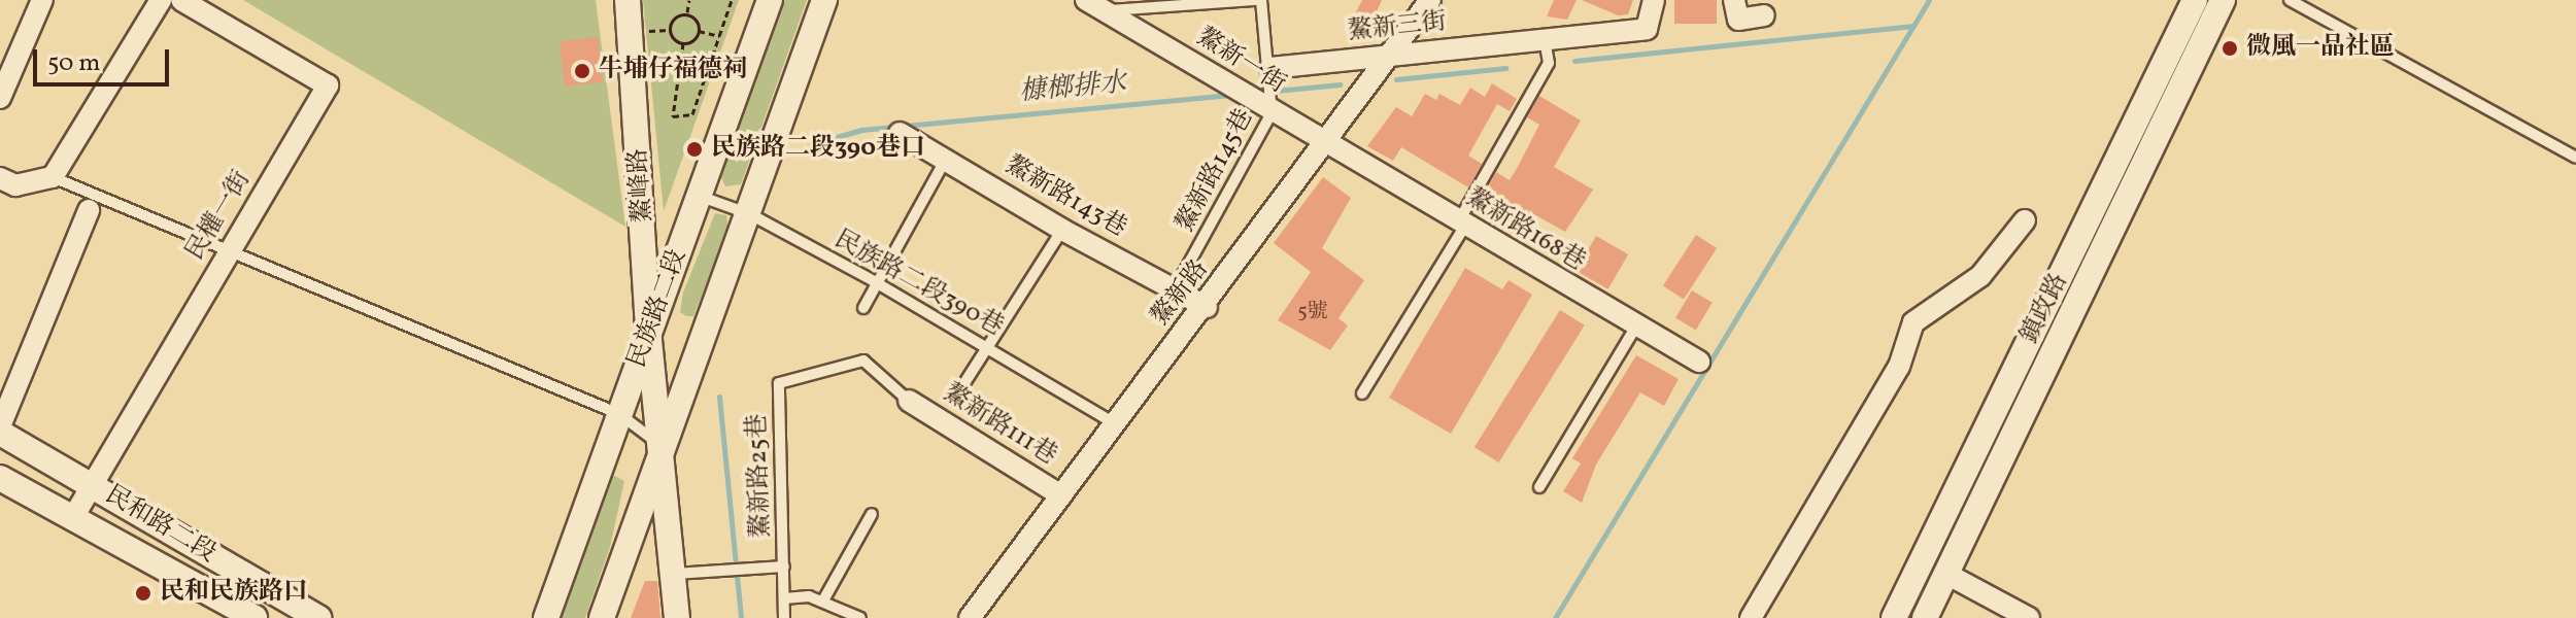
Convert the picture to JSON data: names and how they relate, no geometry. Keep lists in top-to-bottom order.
{
  "streets": {
    "street": [
      "鰲新三街",
      "鰲新一街",
      "鰲峰路",
      "鰲新路143巷",
      "民權一街",
      "鰲新路168巷",
      "鰲新路",
      "民族路二段",
      "鎮政路",
      "鰲新路111巷",
      "民和路二段"
    ],
    "lane": ["鰲新路145巷", "民族路二段390巷", "鰲新路25巷"]
  },
  "crossings": [
    ["鰲新三街", "鰲新路145巷"],
    ["鰲新三街", "鰲新路"],
    ["鰲新一街", "鰲新路145巷"],
    ["鰲新一街", "鰲新路168巷"],
    ["鰲新一街", "鰲新路"],
    ["鰲新路145巷", "鰲新路143巷"],
    ["鰲峰路", "民族路二段"],
    ["鰲新路143巷", "鰲新路"],
    ["民權一街", "民和路二段"],
    ["鰲新路168巷", "鰲新路"],
    ["民族路二段390巷", "鰲新路"],
    ["民族路二段390巷", "民族路二段"],
    ["鰲新路", "鰲新路111巷"],
    ["鰲新路111巷", "鰲新路25巷"]
  ],
  "water": ["槺榔排水"],
  "places": [
    "微風一品社區",
    "牛埔仔福德祠",
    "民族路二段390巷口",
    "民和民族路口"
  ],
  "house_numbers": ["5號"],
  "scale_bar": "50 m"
}
